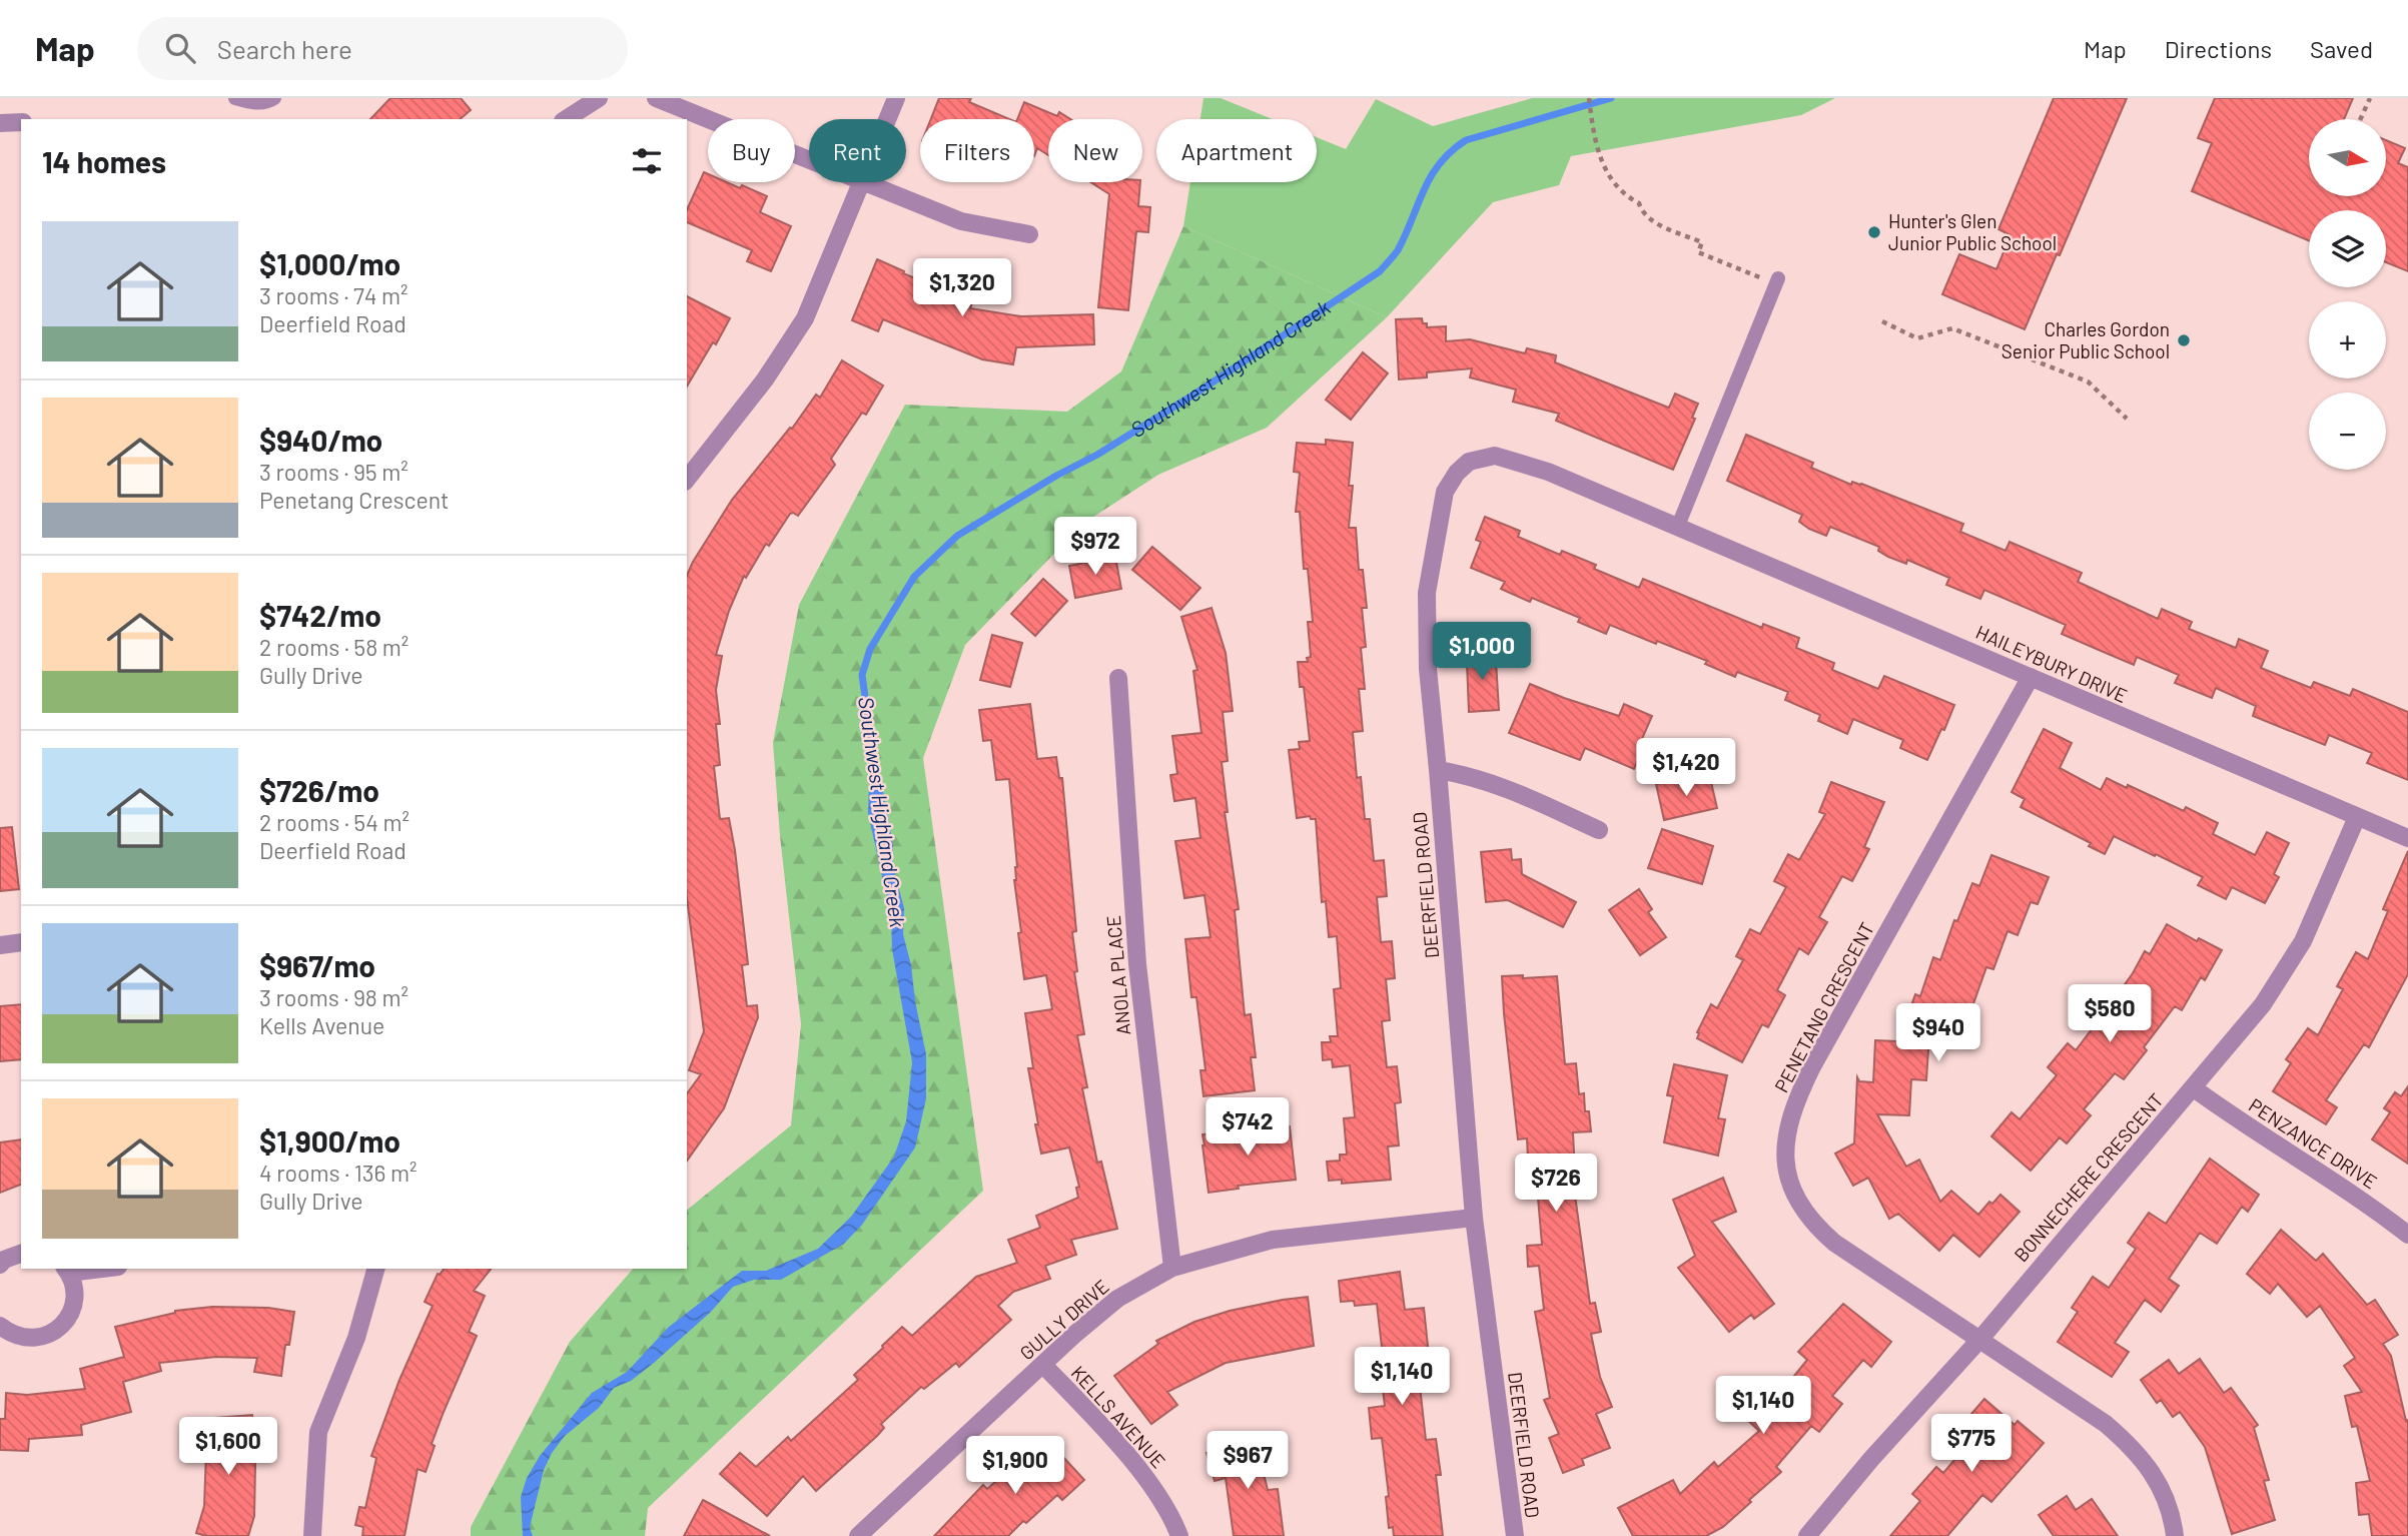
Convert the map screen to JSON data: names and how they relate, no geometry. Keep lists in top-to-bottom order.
{
  "streets": {
    "street": [
      "HAILEYBURY DRIVE",
      "DEERFIELD ROAD",
      "ANOLA PLACE",
      "PENETANG CRESCENT",
      "PENZANCE DRIVE",
      "BONNECHERE CRESCENT",
      "GULLY DRIVE",
      "KELLS AVENUE"
    ]
  },
  "crossings": [
    ["HAILEYBURY DRIVE", "DEERFIELD ROAD"],
    ["HAILEYBURY DRIVE", "PENETANG CRESCENT"],
    ["HAILEYBURY DRIVE", "BONNECHERE CRESCENT"],
    ["DEERFIELD ROAD", "GULLY DRIVE"],
    ["ANOLA PLACE", "GULLY DRIVE"],
    ["PENETANG CRESCENT", "BONNECHERE CRESCENT"],
    ["PENZANCE DRIVE", "BONNECHERE CRESCENT"],
    ["GULLY DRIVE", "KELLS AVENUE"]
  ],
  "water": ["Southwest Highland Creek"],
  "places": ["Hunter's Glen Junior Public School", "Charles Gordon Senior Public School"],
  "north": "right",
  "page": {
    "header": "Map",
    "search": "Search here",
    "nav": ["Map", "Directions", "Saved"],
    "map_buttons": ["+", "−"],
    "chip": [
      "Buy",
      "Rent",
      "Filters",
      "New",
      "Apartment"
    ],
    "heading": "14 homes",
    "list": [
      {
        "name": "$1,000/mo",
        "note": "3 rooms · 74 m² · Deerfield Road"
      },
      {
        "name": "$940/mo",
        "note": "3 rooms · 95 m² · Penetang Crescent"
      },
      {
        "name": "$742/mo",
        "note": "2 rooms · 58 m² · Gully Drive"
      },
      {
        "name": "$726/mo",
        "note": "2 rooms · 54 m² · Deerfield Road"
      },
      {
        "name": "$967/mo",
        "note": "3 rooms · 98 m² · Kells Avenue"
      },
      {
        "name": "$1,900/mo",
        "note": "4 rooms · 136 m² · Gully Drive"
      }
    ],
    "price": [
      "$1,320",
      "$972",
      "$1,000",
      "$1,420",
      "$580",
      "$940",
      "$742",
      "$726",
      "$1,140",
      "$1,140",
      "$775",
      "$1,600",
      "$967",
      "$1,900"
    ]
  }
}
